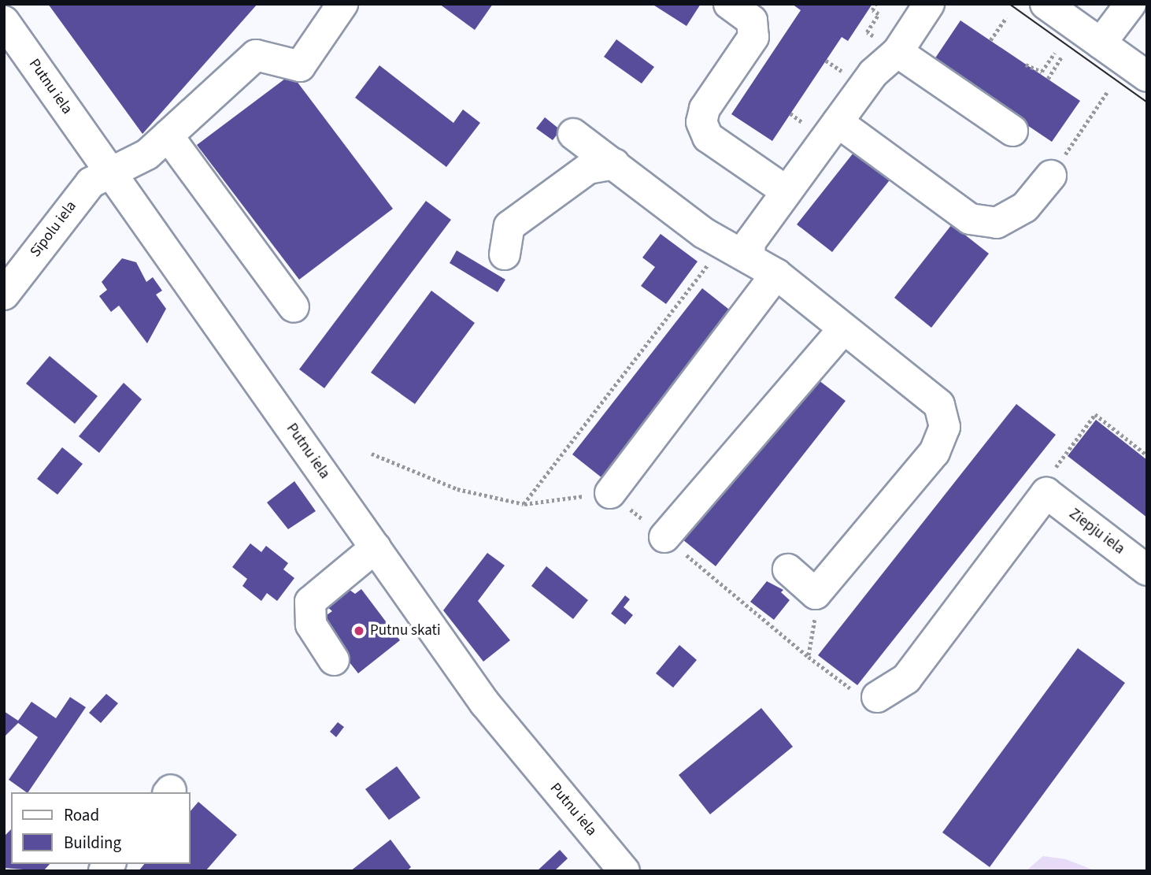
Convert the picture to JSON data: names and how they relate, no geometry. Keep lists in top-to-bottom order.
{
  "streets": {
    "street": ["Putnu iela", "Sīpolu iela", "Ziepju iela"]
  },
  "crossings": [
    ["Putnu iela", "Sīpolu iela"]
  ],
  "places": ["Putnu skati"],
  "legend": ["Road", "Building"]
}
